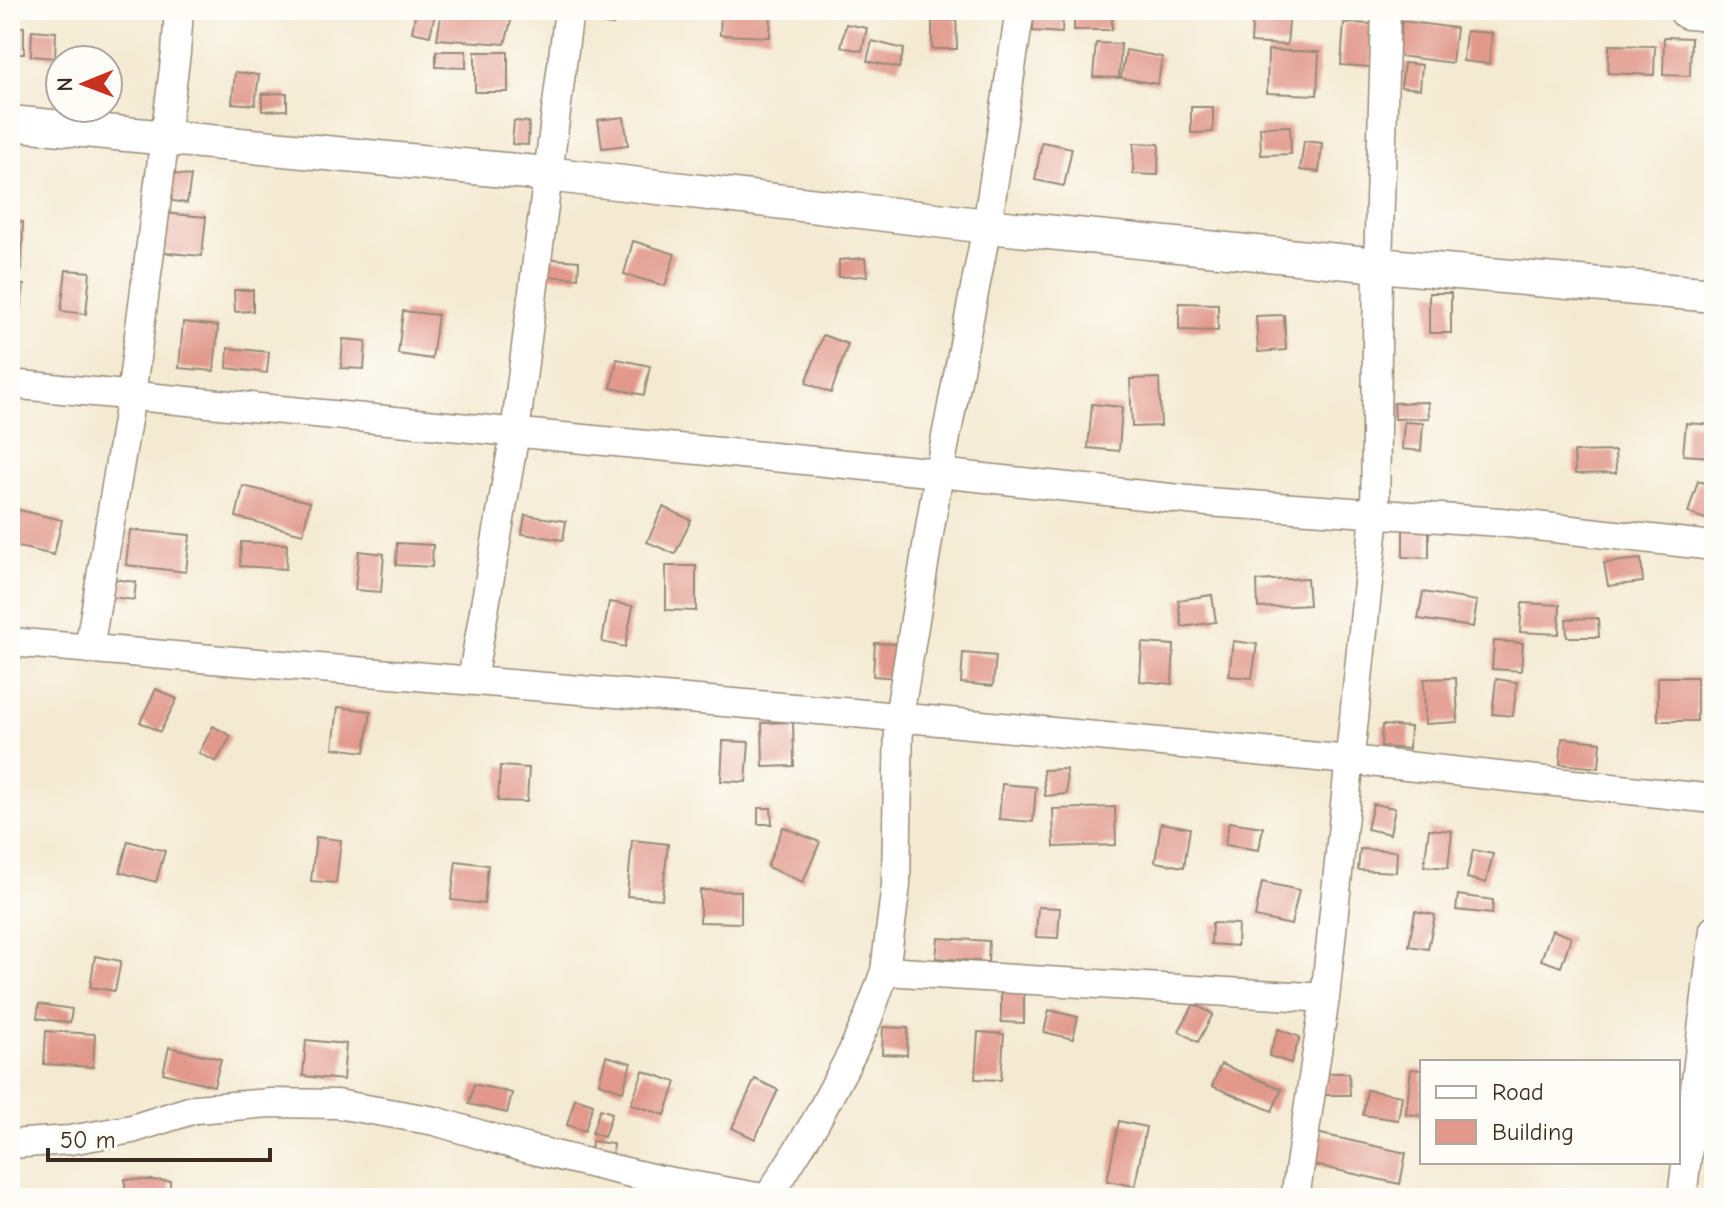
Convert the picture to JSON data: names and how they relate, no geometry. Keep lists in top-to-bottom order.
{
  "legend": ["Road", "Building"],
  "scale_bar": "50 m",
  "north": "left"
}
